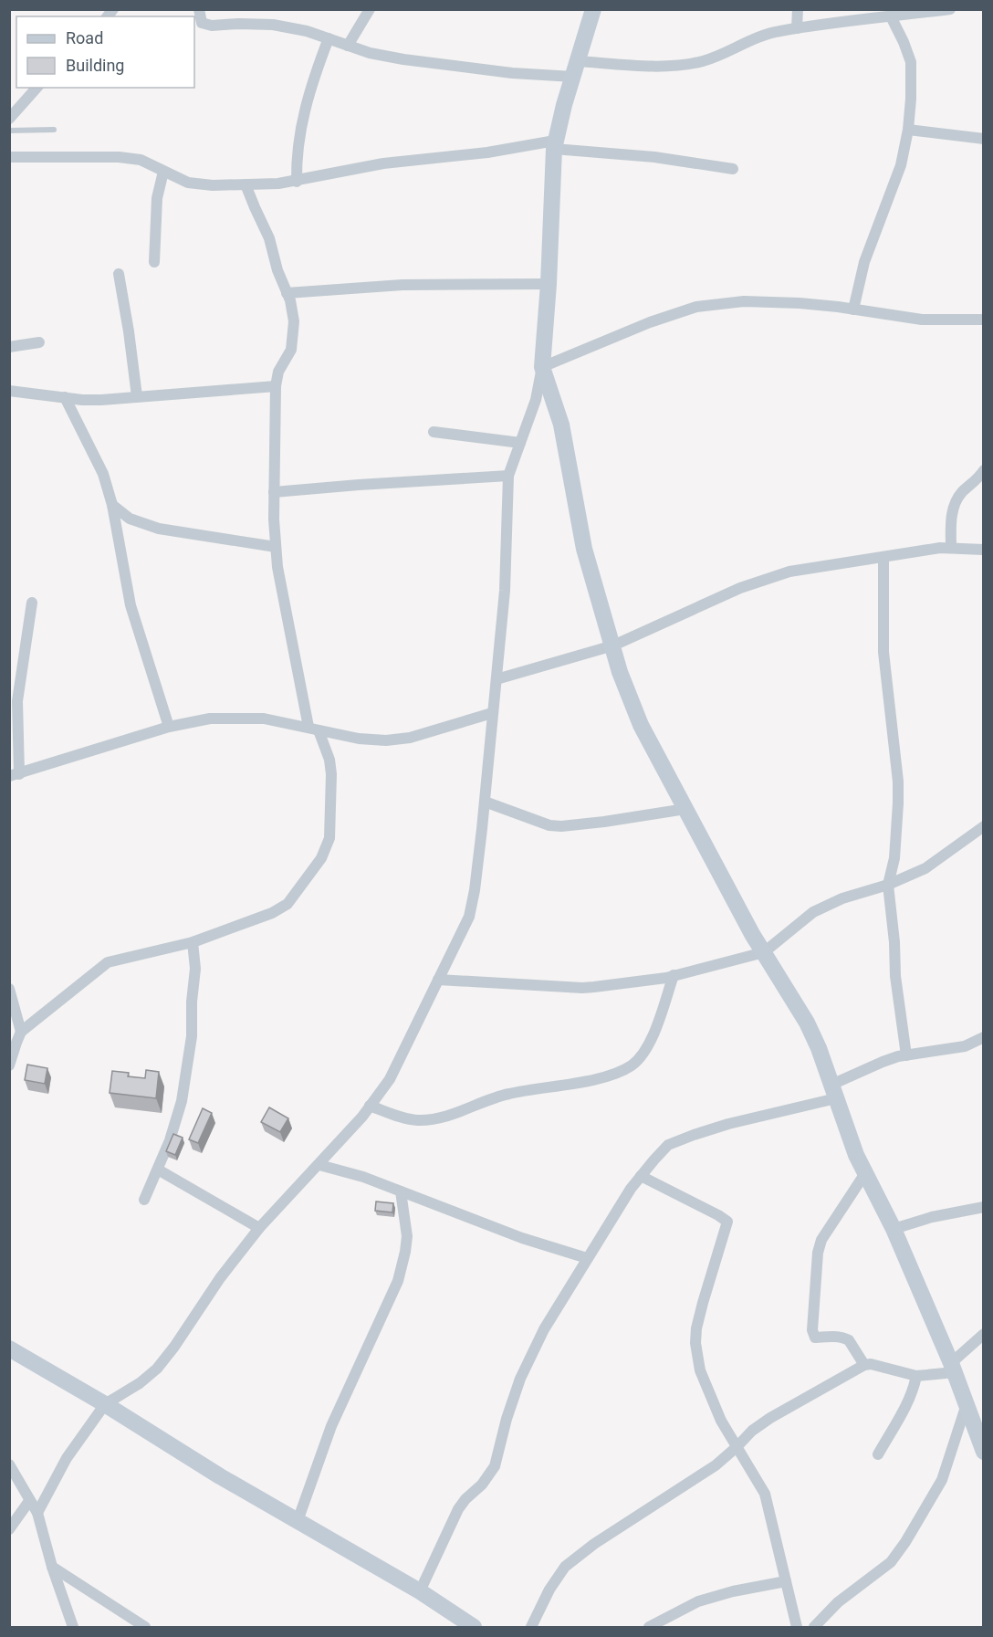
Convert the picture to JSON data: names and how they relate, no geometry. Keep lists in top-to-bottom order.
{
  "legend": ["Road", "Building"]
}
